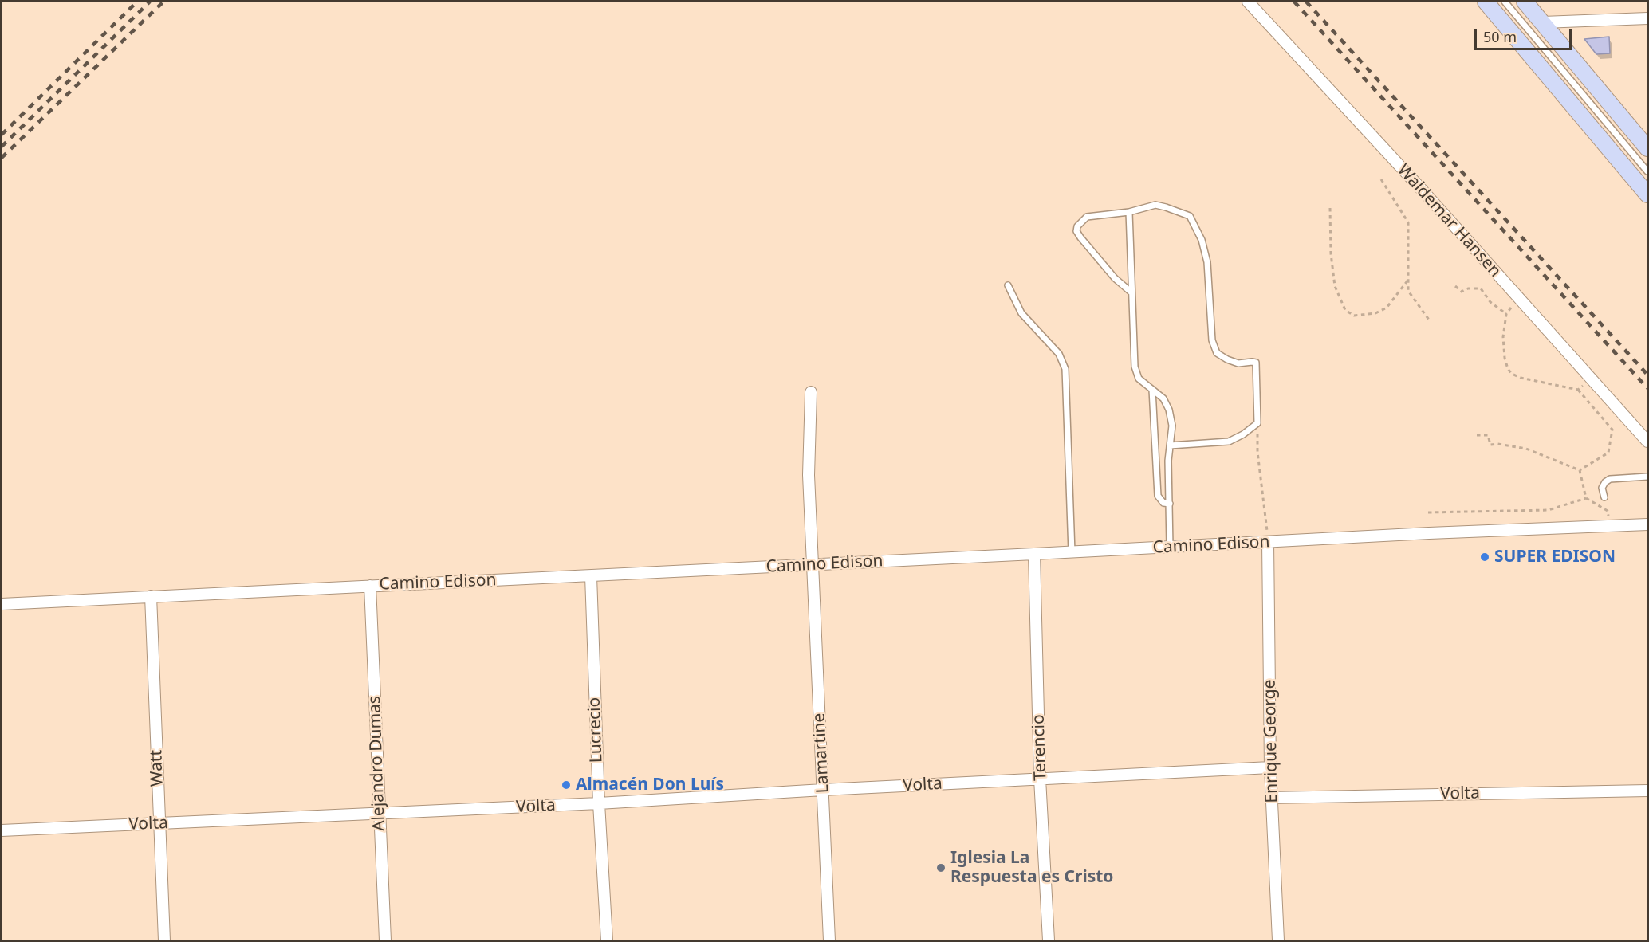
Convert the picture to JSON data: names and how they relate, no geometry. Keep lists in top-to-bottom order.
{
  "streets": {
    "street": [
      "Waldemar Hansen",
      "Camino Edison",
      "Lucrecio",
      "Enrique George",
      "Terencio",
      "Lamartine",
      "Alejandro Dumas",
      "Watt",
      "Volta"
    ]
  },
  "crossings": [
    ["Camino Edison", "Lucrecio"],
    ["Camino Edison", "Enrique George"],
    ["Camino Edison", "Terencio"],
    ["Camino Edison", "Lamartine"],
    ["Camino Edison", "Alejandro Dumas"],
    ["Camino Edison", "Watt"],
    ["Lucrecio", "Volta"],
    ["Enrique George", "Volta"],
    ["Terencio", "Volta"],
    ["Lamartine", "Volta"],
    ["Alejandro Dumas", "Volta"],
    ["Watt", "Volta"]
  ],
  "places": ["SUPER EDISON", "Almacén Don Luís", "Iglesia La Respuesta es Cristo"],
  "scale_bar": "50 m"
}
